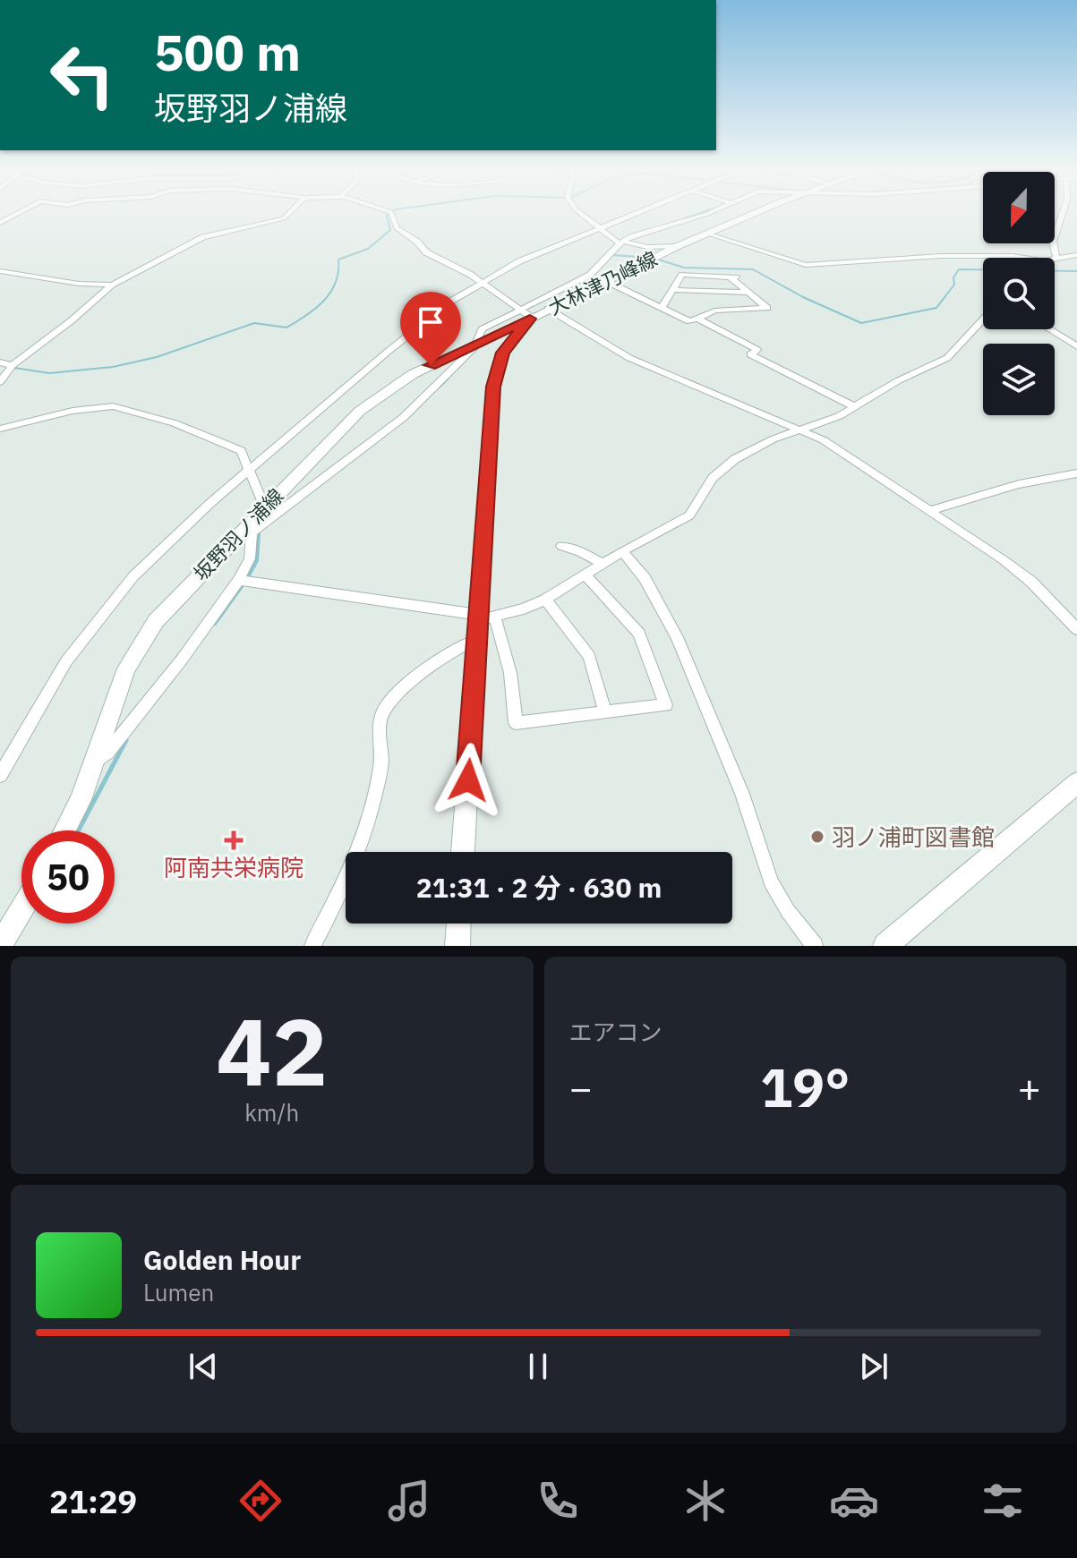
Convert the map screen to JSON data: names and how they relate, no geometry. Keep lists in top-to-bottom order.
{
  "streets": {
    "main road": ["大林津乃峰線", "坂野羽ノ浦線"]
  },
  "crossings": [
    ["大林津乃峰線", "坂野羽ノ浦線"]
  ],
  "places": {
    "other": ["羽ノ浦町図書館"],
    "health": ["阿南共栄病院"]
  },
  "north": "bottom",
  "page": {
    "turn": ["500 m", "坂野羽ノ浦線"],
    "limit": "50",
    "trip": "21:31 · 2 分 · 630 m",
    "tile": [
      ["42", "km/h"],
      "エアコン"
    ],
    "heat": ["−", "19°", "+"],
    "song": ["Golden Hour", "Lumen"],
    "tabs": "21:29"
  }
}
